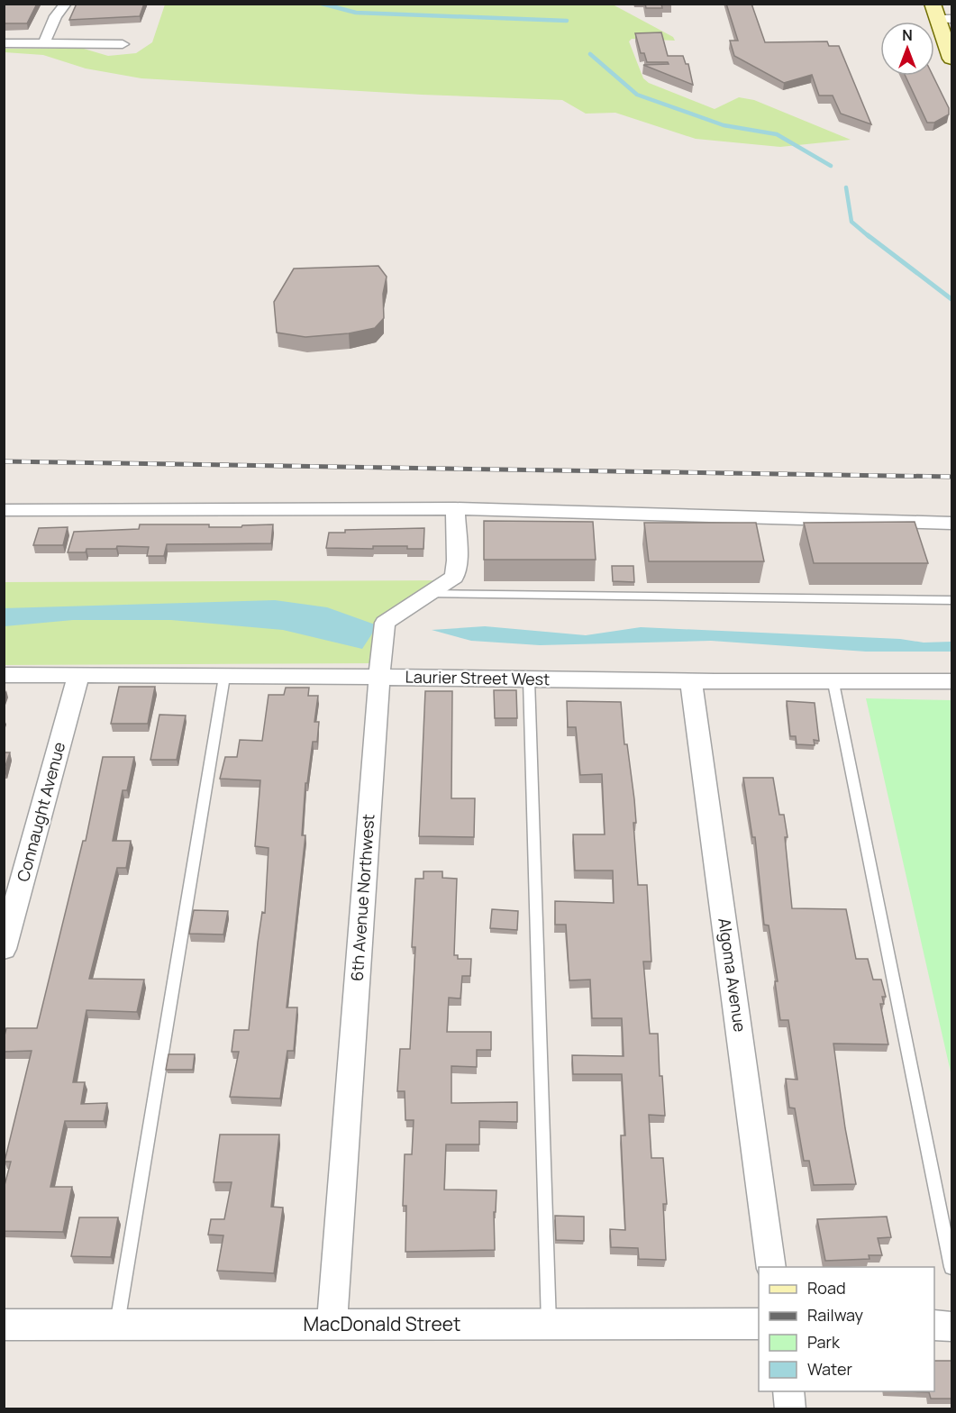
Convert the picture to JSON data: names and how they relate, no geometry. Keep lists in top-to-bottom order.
{
  "streets": {
    "street": [
      "Laurier Street West",
      "Connaught Avenue",
      "6th Avenue Northwest",
      "Algoma Avenue",
      "MacDonald Street"
    ]
  },
  "crossings": [
    ["Laurier Street West", "Connaught Avenue"],
    ["Laurier Street West", "6th Avenue Northwest"],
    ["Laurier Street West", "Algoma Avenue"],
    ["6th Avenue Northwest", "MacDonald Street"]
  ],
  "legend": [
    "Road",
    "Railway",
    "Park",
    "Water"
  ],
  "north": "top"
}
